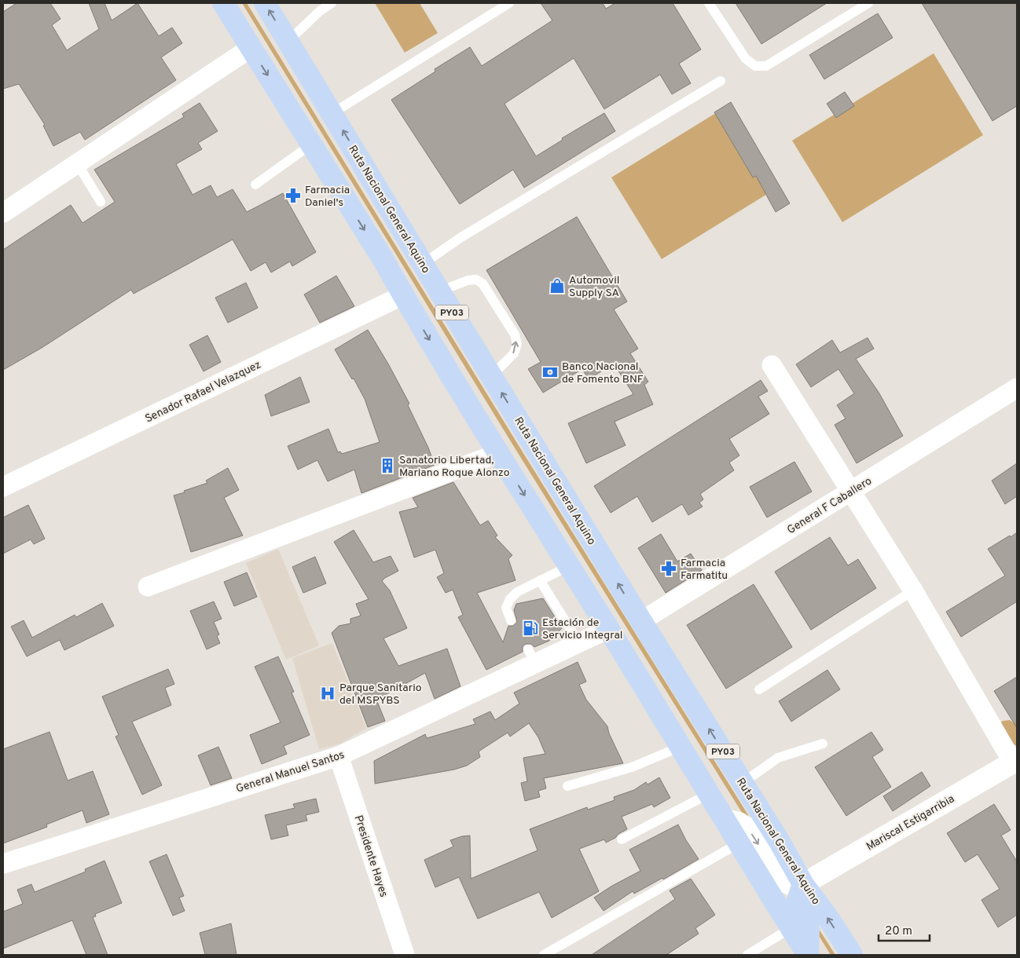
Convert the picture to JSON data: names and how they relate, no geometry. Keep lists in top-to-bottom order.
{
  "streets": {
    "highway": ["Ruta Nacional General Aquino", "PY03"],
    "street": [
      "Senador Rafael Velazquez",
      "General F Caballero",
      "General Manuel Santos",
      "Mariscal Estigarribia",
      "Presidente Hayes"
    ]
  },
  "crossings": [
    ["Ruta Nacional General Aquino", "General F Caballero"],
    ["Ruta Nacional General Aquino", "Mariscal Estigarribia"],
    ["PY03", "Senador Rafael Velazquez"],
    ["PY03", "General Manuel Santos"],
    ["General Manuel Santos", "Presidente Hayes"]
  ],
  "places": {
    "pharmacy": ["Farmacia Daniel's", "Farmacia Farmatitu"],
    "shop": ["Automovil Supply SA"],
    "bank": ["Banco Nacional de Fomento BNF"],
    "building": ["Sanatorio Libertad, Mariano Roque Alonzo"],
    "fuel station": ["Estación de Servicio Integral"],
    "hospital": ["Parque Sanitario del MSPYBS"]
  },
  "scale_bar": "20 m"
}
